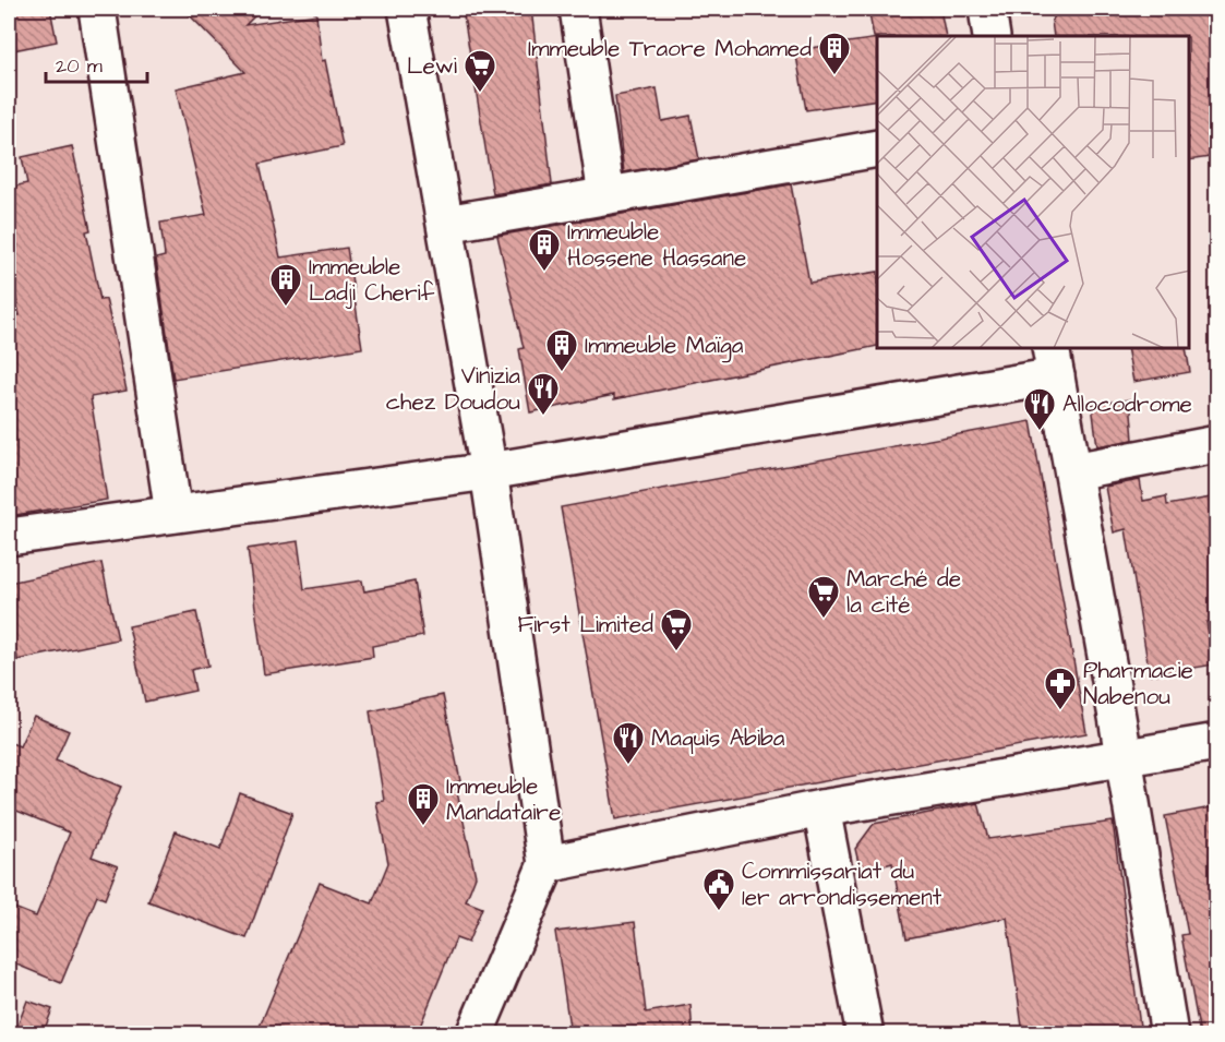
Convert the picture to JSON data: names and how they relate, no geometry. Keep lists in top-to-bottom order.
{
  "places": {
    "building": [
      "Immeuble Traore Mohamed",
      "Immeuble Hossene Hassane",
      "Immeuble Ladji Cherif",
      "Immeuble Maïga",
      "Immeuble Mandataire"
    ],
    "supermarket": ["Lewi", "Marché de la cité", "First Limited"],
    "restaurant": ["Vinizia chez Doudou", "Allocodrome", "Maquis Abiba"],
    "pharmacy": ["Pharmacie Nabenou"],
    "public building": ["Commissariat du 1er arrondissement"]
  },
  "scale_bar": "20 m"
}
